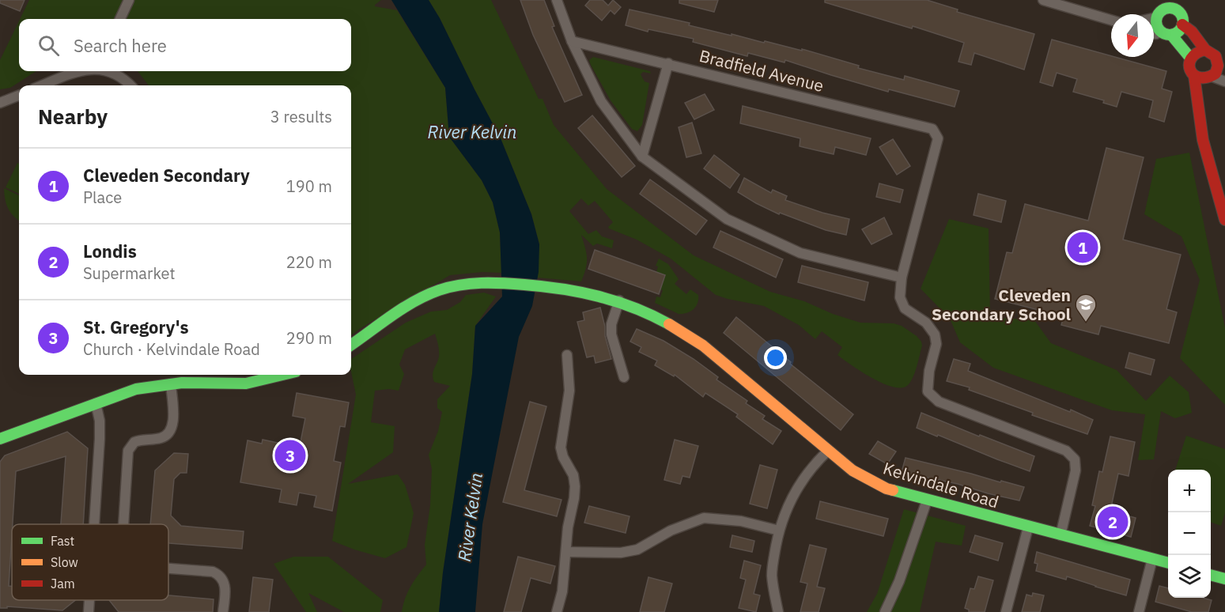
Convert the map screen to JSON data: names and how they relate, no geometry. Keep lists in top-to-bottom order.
{
  "streets": {
    "street": ["Bradfield Avenue", "Kelvindale Road"]
  },
  "water": ["River Kelvin"],
  "places": {
    "school or university": ["Cleveden Secondary School"]
  },
  "legend": ["Fast", "Slow", "Jam"],
  "north": "bottom",
  "page": {
    "search": "Search here",
    "heading": ["Nearby", "3 results"],
    "list": [
      {
        "mark": "1",
        "name": "Cleveden Secondary",
        "note": "Place",
        "value": "190 m"
      },
      {
        "mark": "2",
        "name": "Londis",
        "note": "Supermarket",
        "value": "220 m"
      },
      {
        "mark": "3",
        "name": "St. Gregory's",
        "note": "Church · Kelvindale Road",
        "value": "290 m"
      }
    ],
    "pins": ["1", "3", "2"],
    "map_buttons": ["+", "−"]
  }
}
